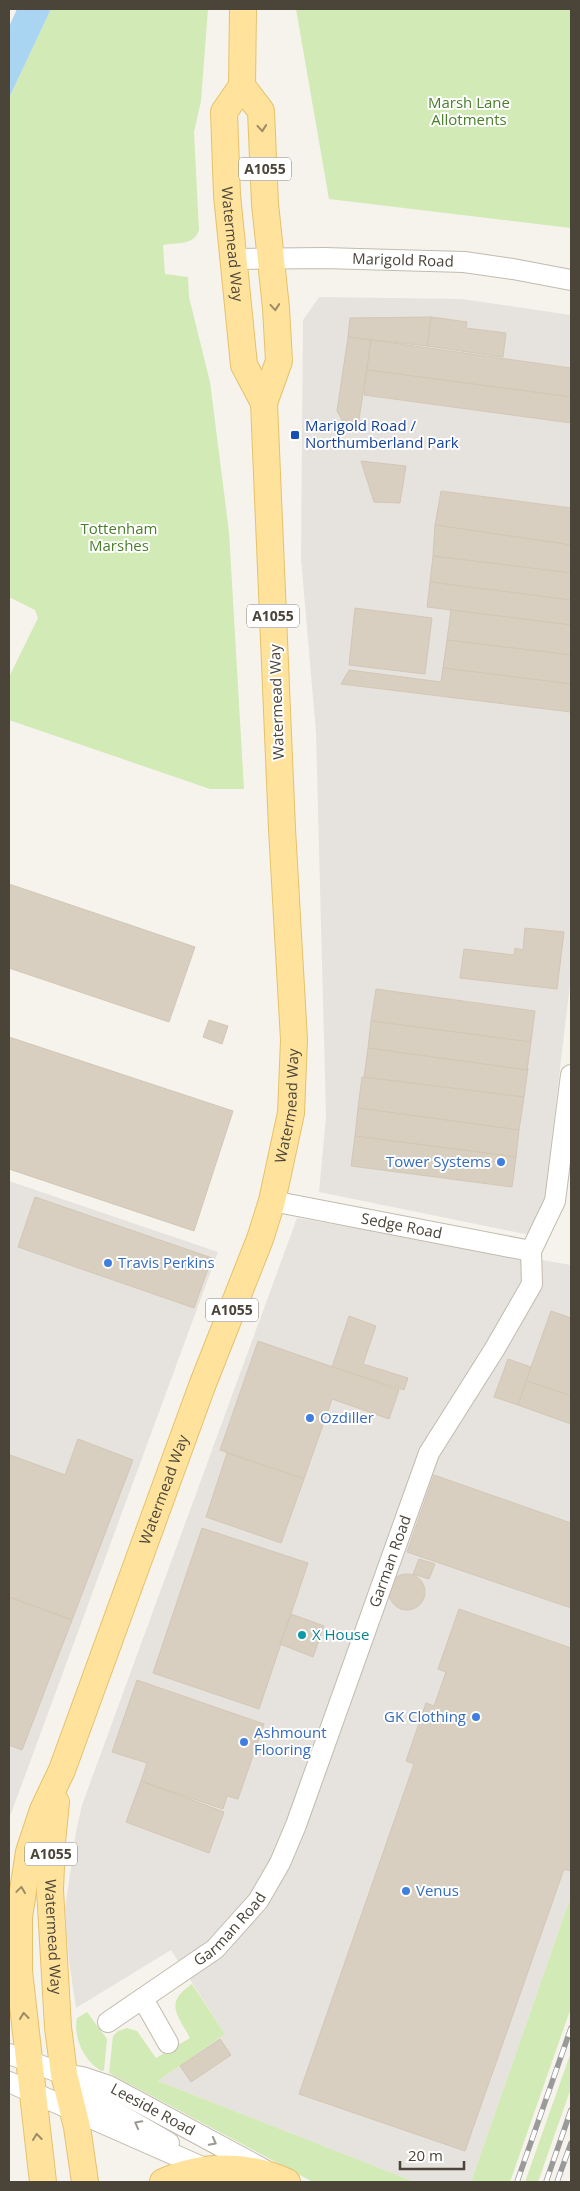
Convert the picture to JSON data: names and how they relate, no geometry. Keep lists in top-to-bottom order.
{
  "streets": {
    "main road": ["A1055", "Watermead Way"],
    "street": [
      "Marigold Road",
      "Sedge Road",
      "Garman Road",
      "Leeside Road"
    ]
  },
  "crossings": [
    ["A1055", "Watermead Way"],
    ["A1055", "Leeside Road"],
    ["Watermead Way", "Marigold Road"],
    ["Watermead Way", "Sedge Road"],
    ["Watermead Way", "Leeside Road"],
    ["Sedge Road", "Garman Road"]
  ],
  "parks": ["Marsh Lane Allotments", "Tottenham Marshes"],
  "places": {
    "transit": ["Marigold Road / Northumberland Park"],
    "other": [
      "Tower Systems",
      "Travis Perkins",
      "Ozdiller",
      "X House",
      "GK Clothing",
      "Ashmount Flooring",
      "Venus"
    ]
  },
  "scale_bar": "20 m"
}
